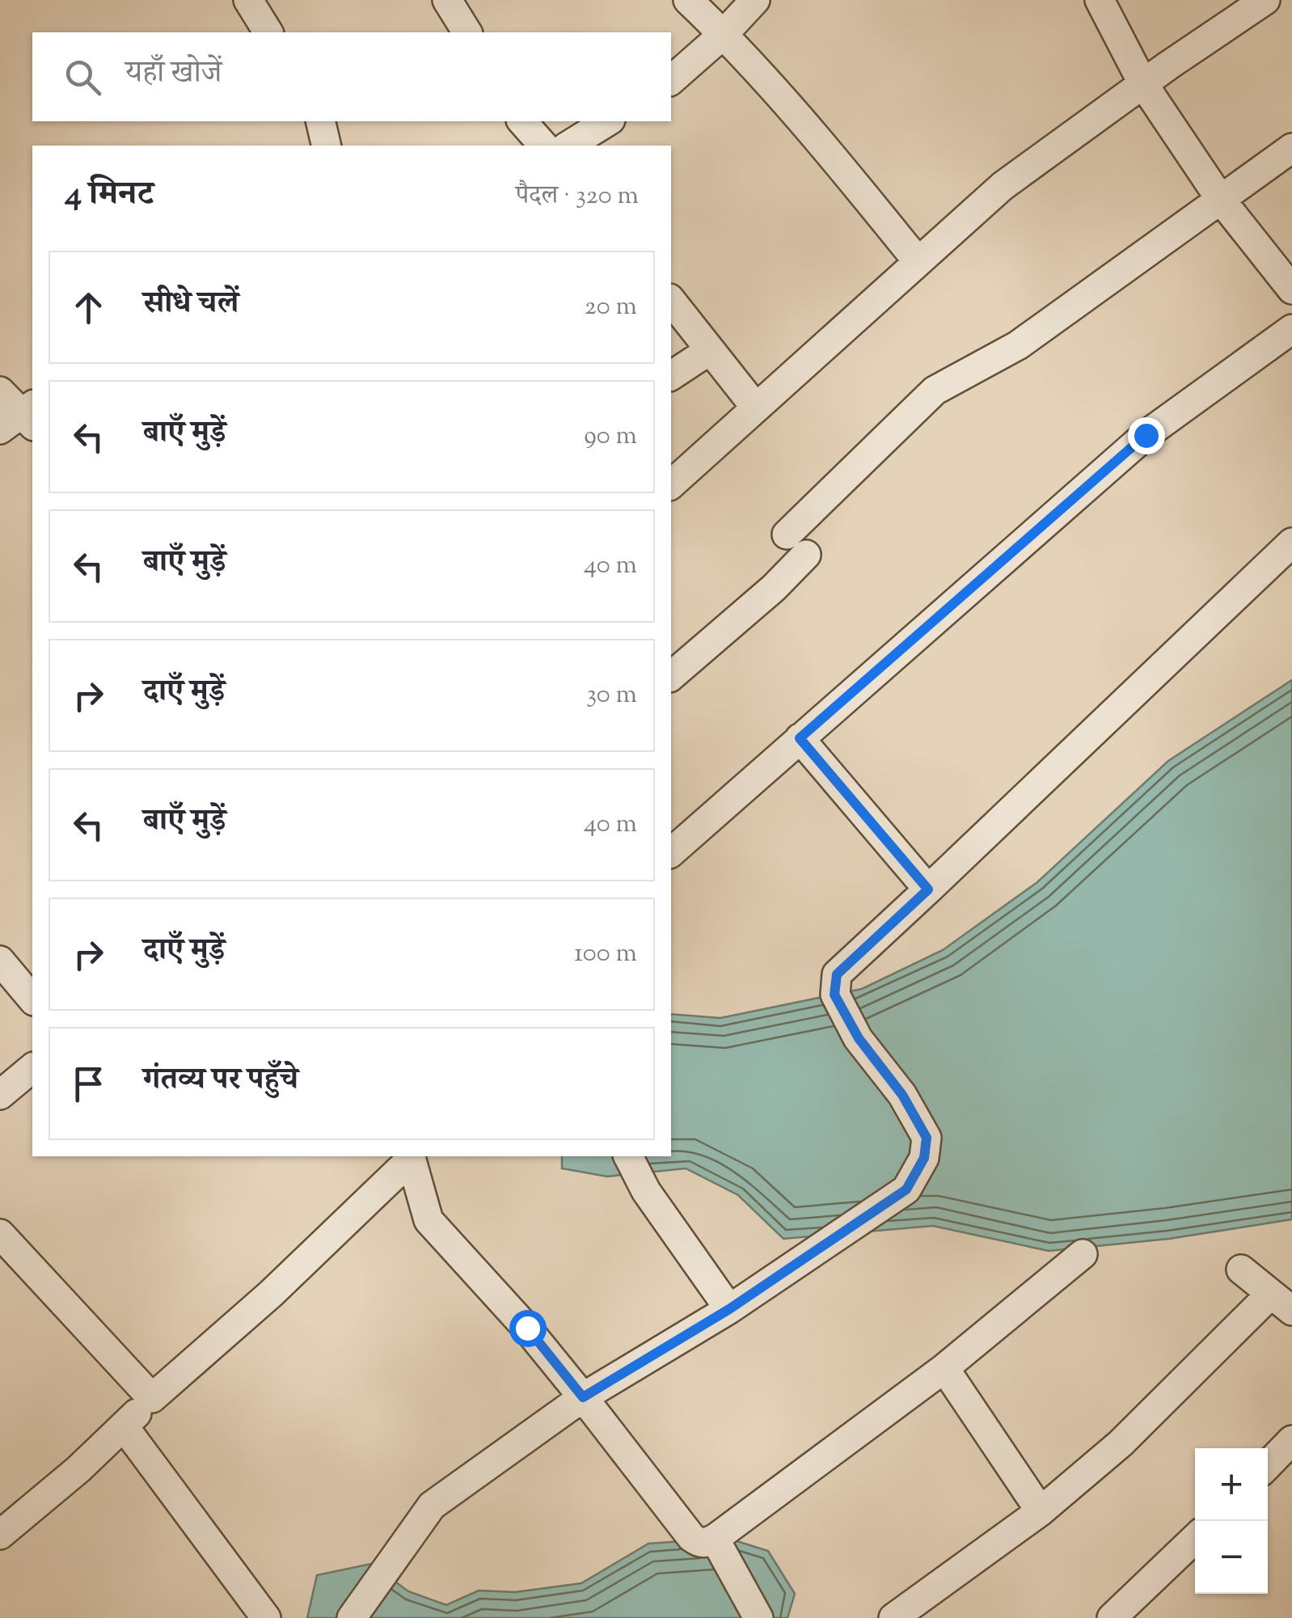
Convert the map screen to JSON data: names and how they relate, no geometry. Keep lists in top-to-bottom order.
{
  "page": {
    "search": "यहाँ खोजें",
    "heading": ["4 मिनट", "पैदल · 320 m"],
    "list": [
      ["सीधे चलें", "20 m"],
      ["बाएँ मुड़ें", "90 m"],
      ["बाएँ मुड़ें", "40 m"],
      ["दाएँ मुड़ें", "30 m"],
      ["बाएँ मुड़ें", "40 m"],
      ["दाएँ मुड़ें", "100 m"],
      "गंतव्य पर पहुँचे"
    ],
    "map_buttons": ["+", "−"]
  }
}
